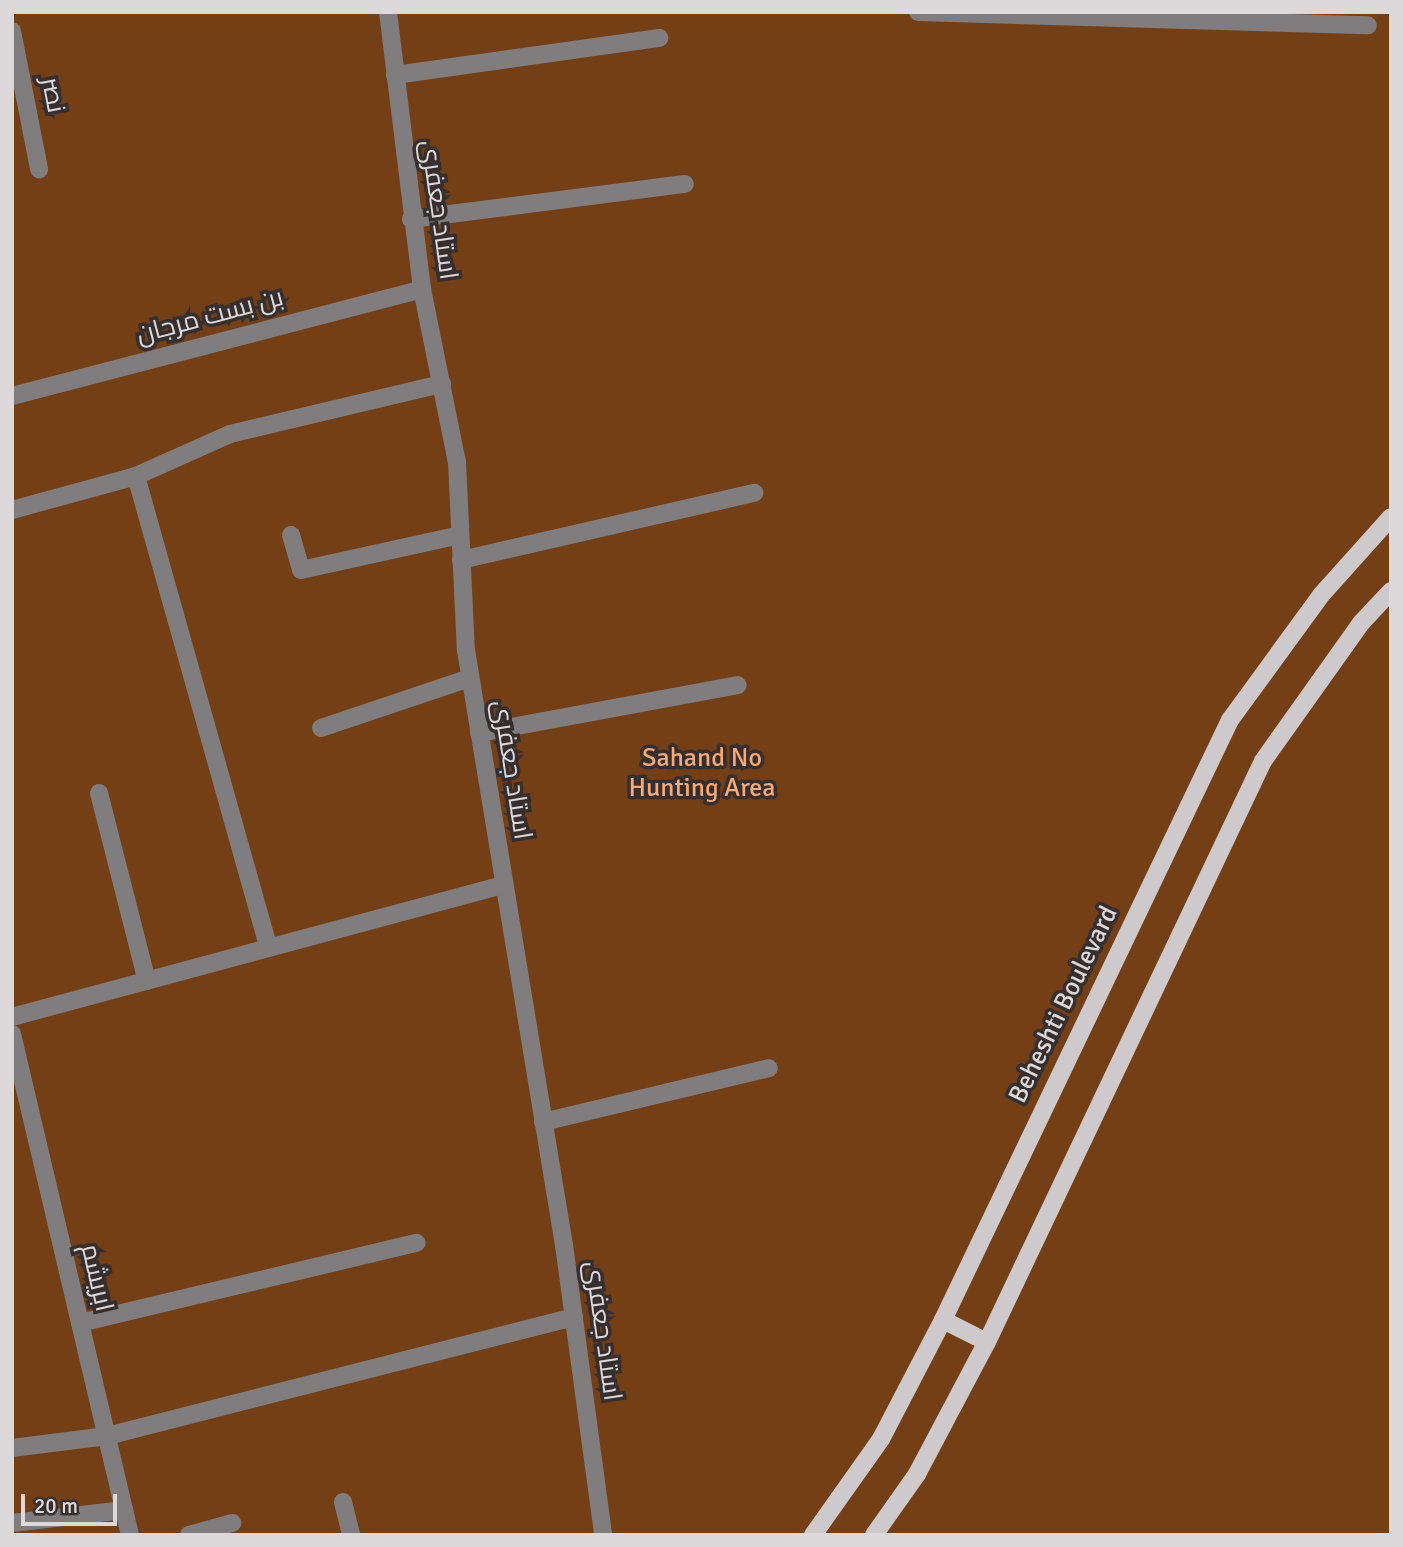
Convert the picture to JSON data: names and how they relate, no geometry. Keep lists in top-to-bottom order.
{
  "streets": {
    "main road": ["Beheshti Boulevard"],
    "street": [
      "نصر",
      "استاد جعفری",
      "بن بست مرجان",
      "ابریشم"
    ]
  },
  "crossings": [
    ["استاد جعفری", "بن بست مرجان"]
  ],
  "parks": ["Sahand No Hunting Area"],
  "scale_bar": "20 m"
}
